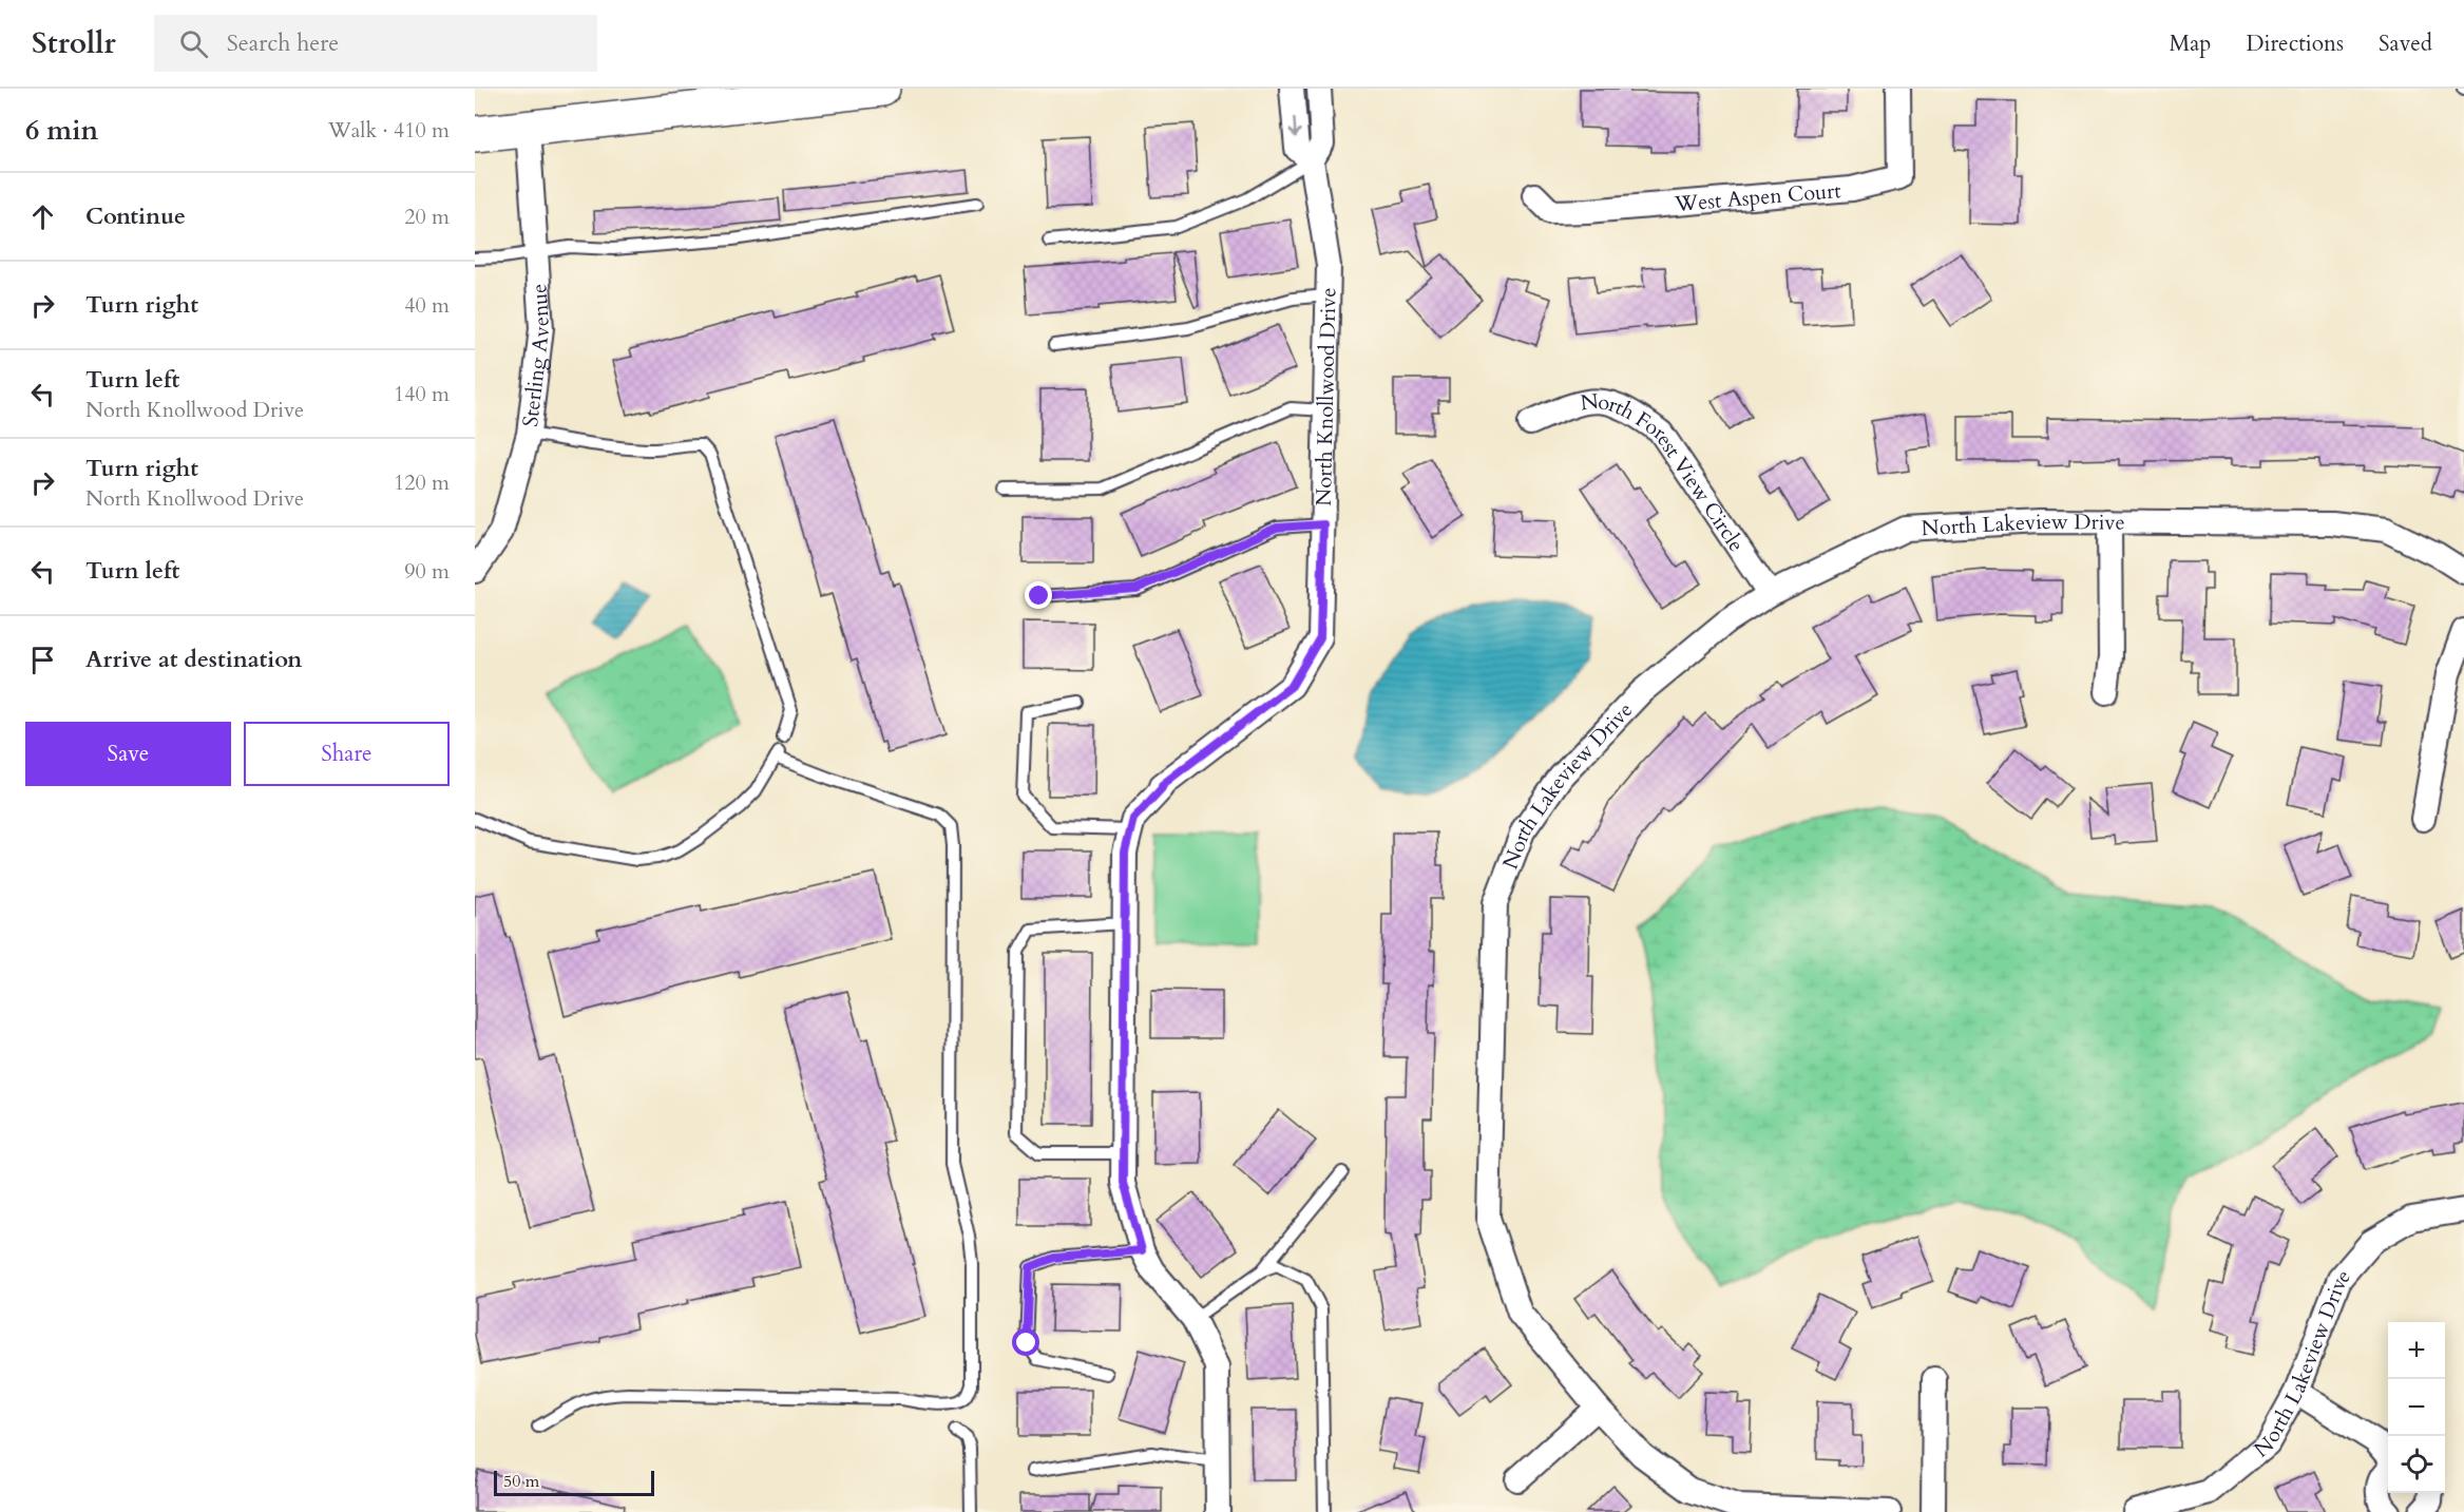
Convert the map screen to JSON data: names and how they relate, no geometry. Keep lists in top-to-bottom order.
{
  "streets": {
    "street": [
      "West Aspen Court",
      "Sterling Avenue",
      "North Knollwood Drive",
      "North Forest View Circle",
      "North Lakeview Drive"
    ]
  },
  "crossings": [
    ["North Forest View Circle", "North Lakeview Drive"]
  ],
  "scale_bar": "50 m",
  "page": {
    "header": "Strollr",
    "search": "Search here",
    "nav": ["Map", "Directions", "Saved"],
    "heading": ["6 min", "Walk · 410 m"],
    "list": [
      ["Continue", "20 m"],
      ["Turn right", "40 m"],
      ["Turn left", "North Knollwood Drive", "140 m"],
      ["Turn right", "North Knollwood Drive", "120 m"],
      ["Turn left", "90 m"],
      "Arrive at destination"
    ],
    "buttons": ["Save", "Share"],
    "map_buttons": ["+", "−"],
    "scale": "50 m"
  }
}
